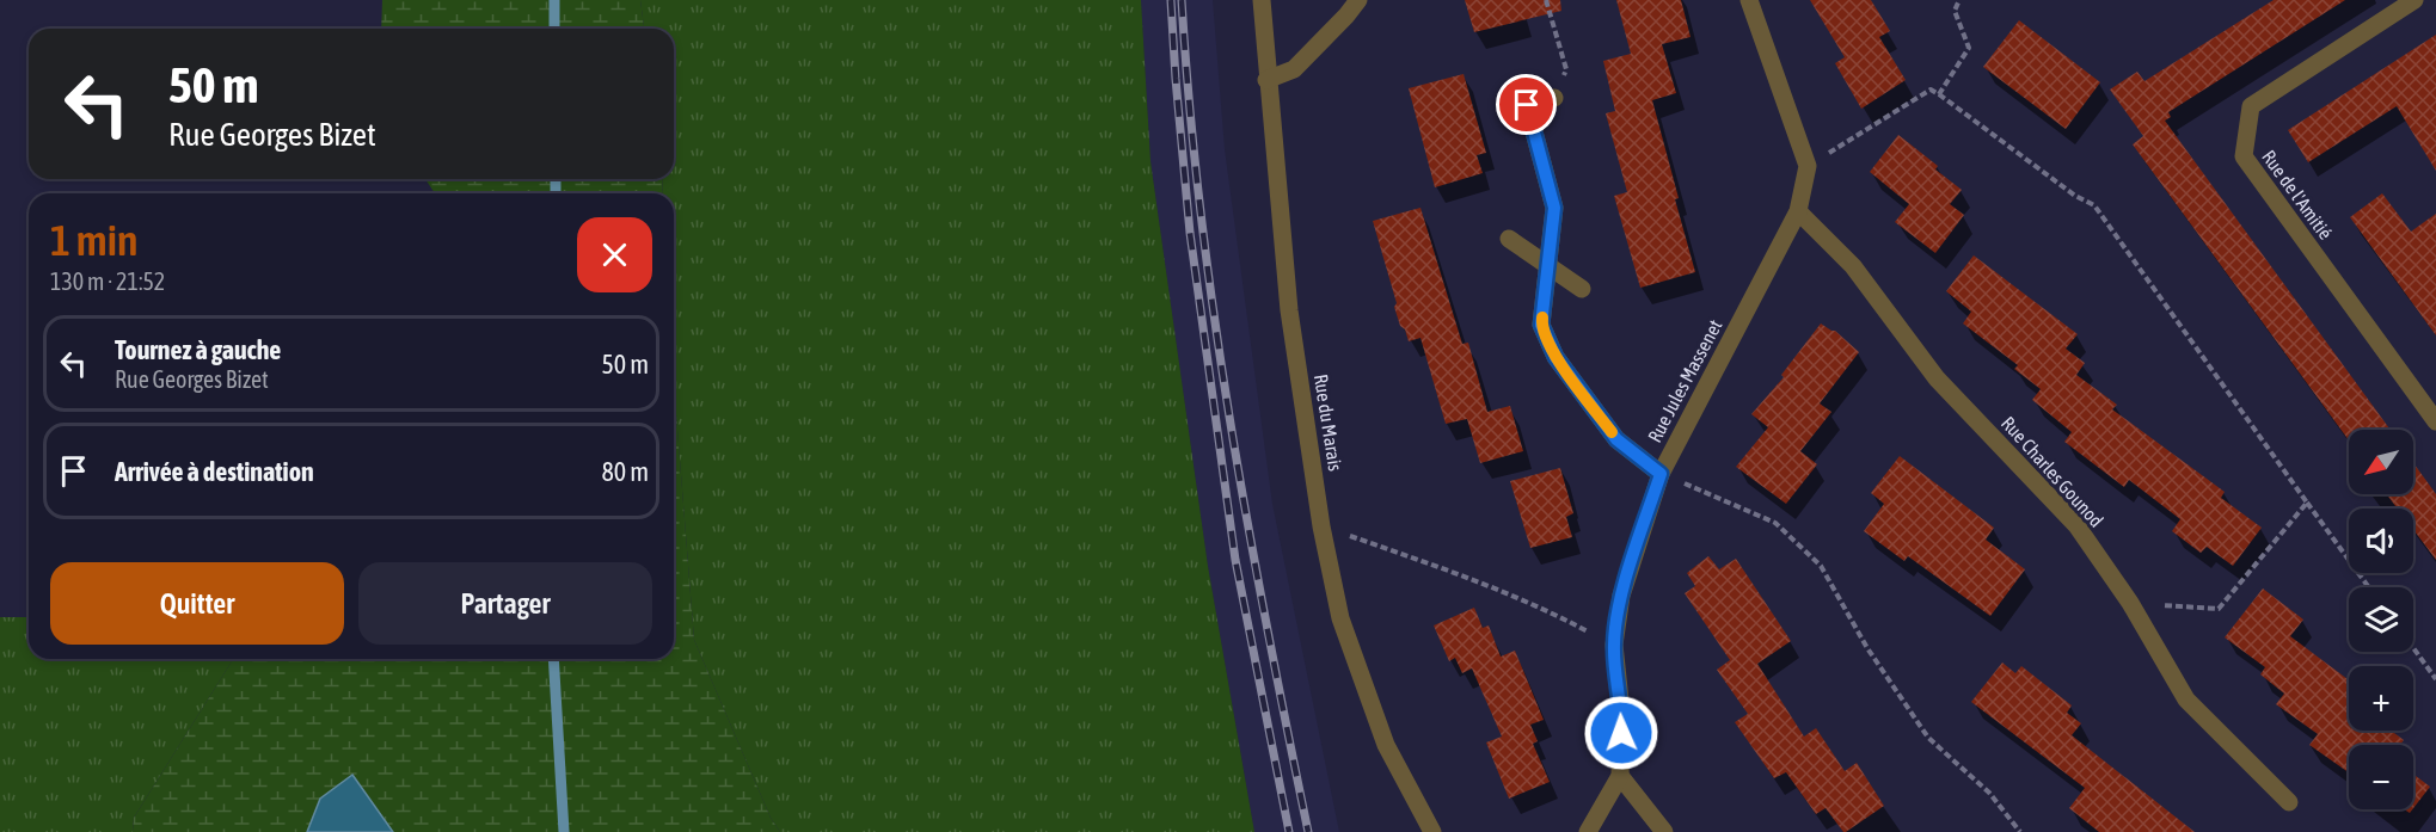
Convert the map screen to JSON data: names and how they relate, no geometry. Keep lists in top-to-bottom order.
{
  "streets": {
    "street": [
      "Rue de l'Amitié",
      "Rue Jules Massenet",
      "Rue du Marais",
      "Rue Charles Gounod"
    ]
  },
  "crossings": [
    ["Rue Jules Massenet", "Rue Charles Gounod"]
  ],
  "north": "bottom left",
  "page": {
    "turn": ["50 m", "Rue Georges Bizet"],
    "heading": ["1 min", "130 m · 21:52"],
    "list": [
      {
        "name": "Tournez à gauche",
        "note": "Rue Georges Bizet",
        "value": "50 m"
      },
      {
        "name": "Arrivée à destination",
        "value": "80 m"
      }
    ],
    "map_buttons": ["+", "−"],
    "buttons": ["Quitter", "Partager"]
  }
}
